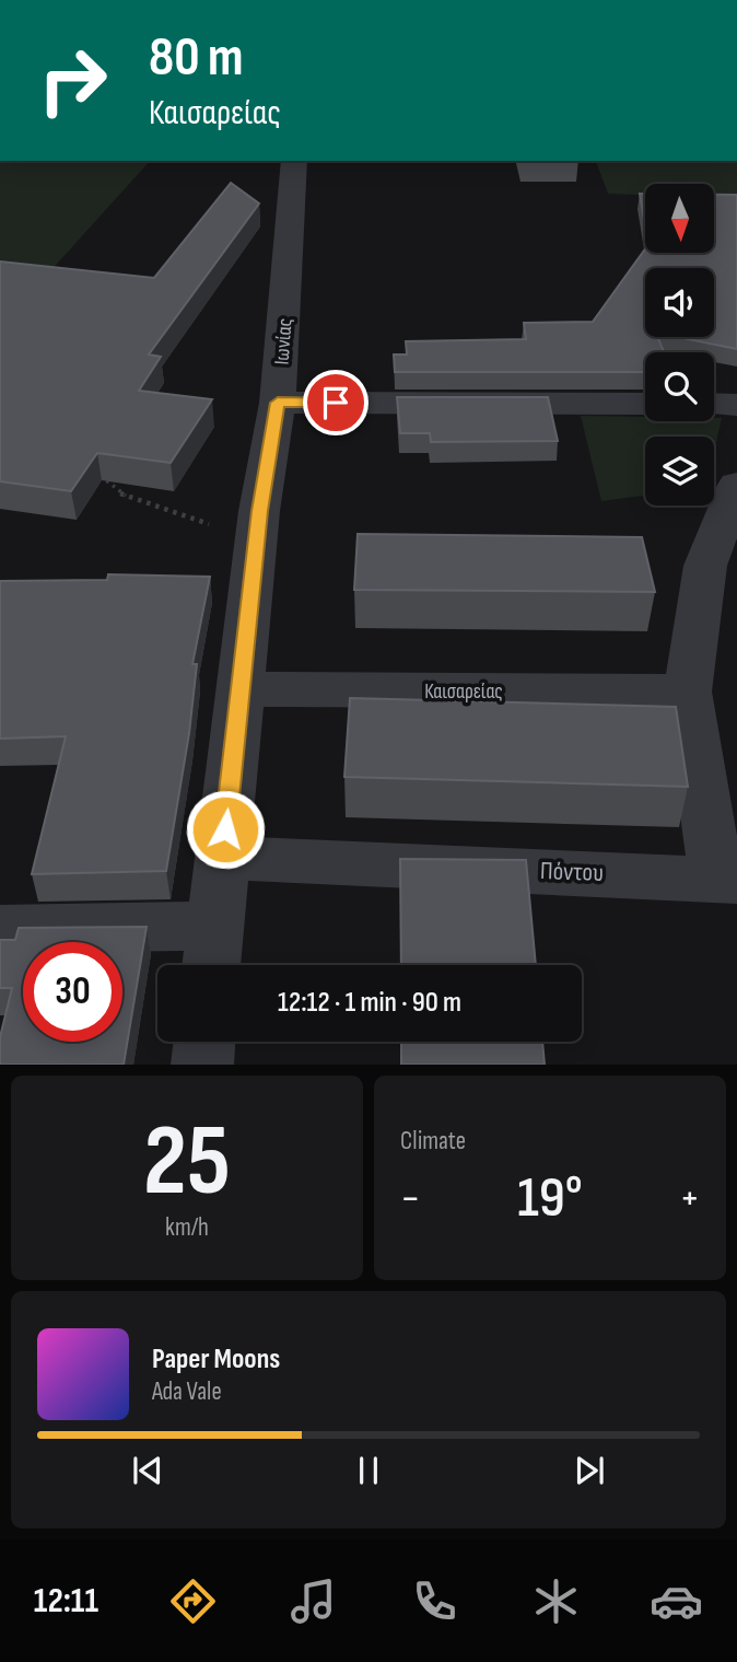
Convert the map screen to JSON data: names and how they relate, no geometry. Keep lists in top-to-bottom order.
{
  "streets": {
    "street": ["Ιωνίας", "Καισαρείας", "Πόντου"]
  },
  "crossings": [
    ["Ιωνίας", "Καισαρείας"],
    ["Ιωνίας", "Πόντου"]
  ],
  "north": "bottom",
  "page": {
    "turn": ["80 m", "Καισαρείας"],
    "limit": "30",
    "trip": "12:12 · 1 min · 90 m",
    "tile": [
      ["25", "km/h"],
      "Climate"
    ],
    "heat": ["−", "19°", "+"],
    "song": ["Paper Moons", "Ada Vale"],
    "tabs": "12:11"
  }
}
